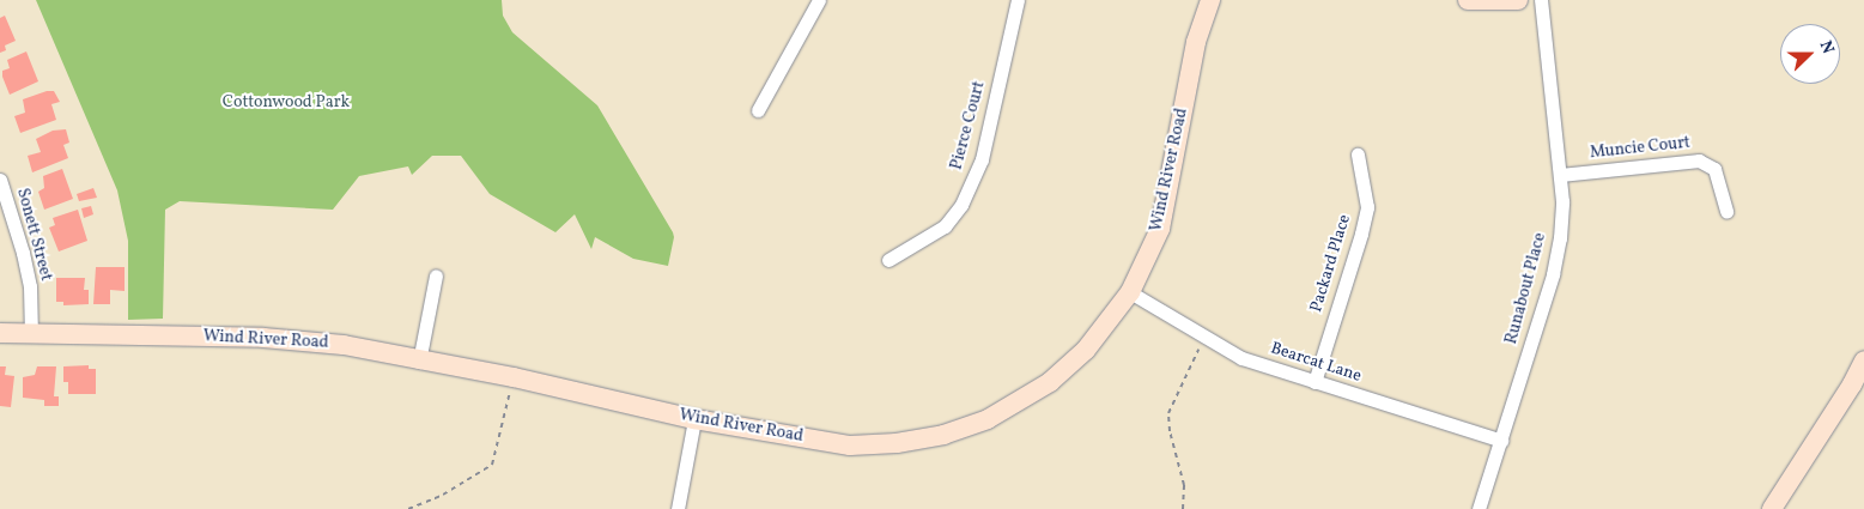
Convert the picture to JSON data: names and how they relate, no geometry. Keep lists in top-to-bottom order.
{
  "streets": {
    "street": [
      "Pierce Court",
      "Muncie Court",
      "Wind River Road",
      "Sonett Street",
      "Packard Place",
      "Runabout Place",
      "Bearcat Lane"
    ]
  },
  "crossings": [
    ["Muncie Court", "Runabout Place"],
    ["Wind River Road", "Sonett Street"],
    ["Wind River Road", "Bearcat Lane"],
    ["Packard Place", "Bearcat Lane"],
    ["Runabout Place", "Bearcat Lane"]
  ],
  "parks": ["Cottonwood Park"],
  "north": "right"
}
